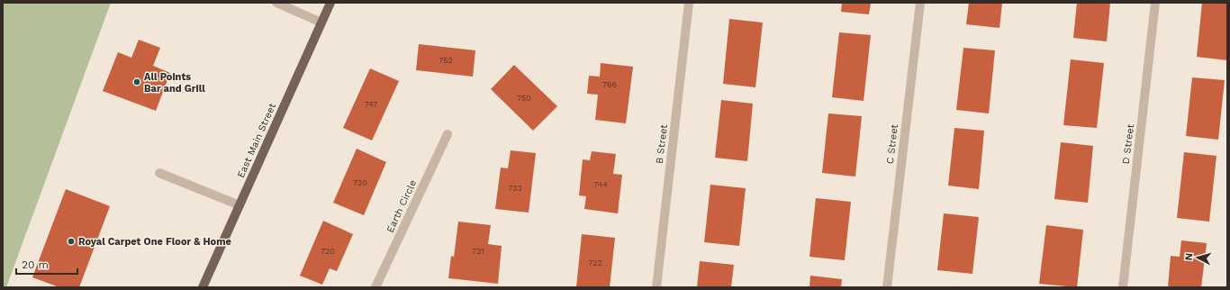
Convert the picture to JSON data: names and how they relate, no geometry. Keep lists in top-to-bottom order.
{
  "streets": {
    "main road": ["East Main Street"],
    "street": [
      "B Street",
      "C Street",
      "D Street",
      "Earth Circle"
    ]
  },
  "places": ["All Points Bar and Grill", "Royal Carpet One Floor & Home"],
  "house_numbers": [
    "752",
    "766",
    "750",
    "747",
    "730",
    "744",
    "733",
    "720",
    "721",
    "722"
  ],
  "scale_bar": "20 m",
  "north": "left"
}
